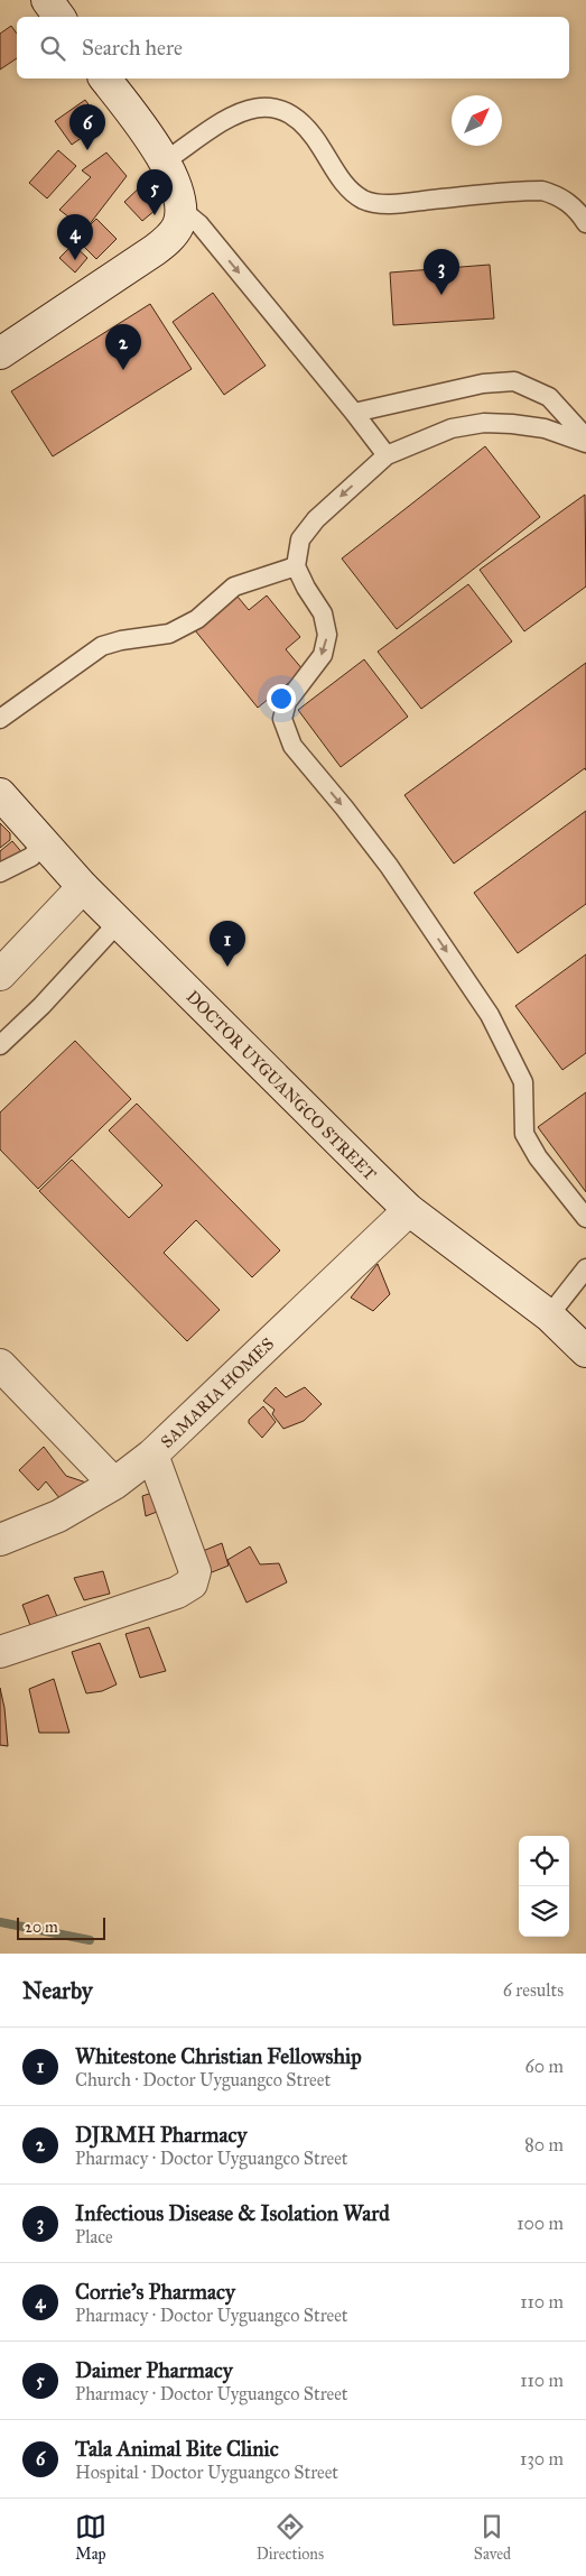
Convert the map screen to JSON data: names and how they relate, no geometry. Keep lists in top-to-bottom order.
{
  "streets": {
    "main road": ["DOCTOR UYGUANGCO STREET", "SAMARIA HOMES"]
  },
  "crossings": [
    ["DOCTOR UYGUANGCO STREET", "SAMARIA HOMES"]
  ],
  "scale_bar": "20 m",
  "north": "top right",
  "page": {
    "search": "Search here",
    "pins": [
      "6",
      "5",
      "4",
      "3",
      "2",
      "1"
    ],
    "scale": "20 m",
    "heading": ["Nearby", "6 results"],
    "list": [
      {
        "mark": "1",
        "name": "Whitestone Christian Fellowship",
        "note": "Church · Doctor Uyguangco Street",
        "value": "60 m"
      },
      {
        "mark": "2",
        "name": "DJRMH Pharmacy",
        "note": "Pharmacy · Doctor Uyguangco Street",
        "value": "80 m"
      },
      {
        "mark": "3",
        "name": "Infectious Disease & Isolation Ward",
        "note": "Place",
        "value": "100 m"
      },
      {
        "mark": "4",
        "name": "Corrie's Pharmacy",
        "note": "Pharmacy · Doctor Uyguangco Street",
        "value": "110 m"
      },
      {
        "mark": "5",
        "name": "Daimer Pharmacy",
        "note": "Pharmacy · Doctor Uyguangco Street",
        "value": "110 m"
      },
      {
        "mark": "6",
        "name": "Tala Animal Bite Clinic",
        "note": "Hospital · Doctor Uyguangco Street",
        "value": "130 m"
      }
    ],
    "nav": ["Map", "Directions", "Saved"]
  }
}
